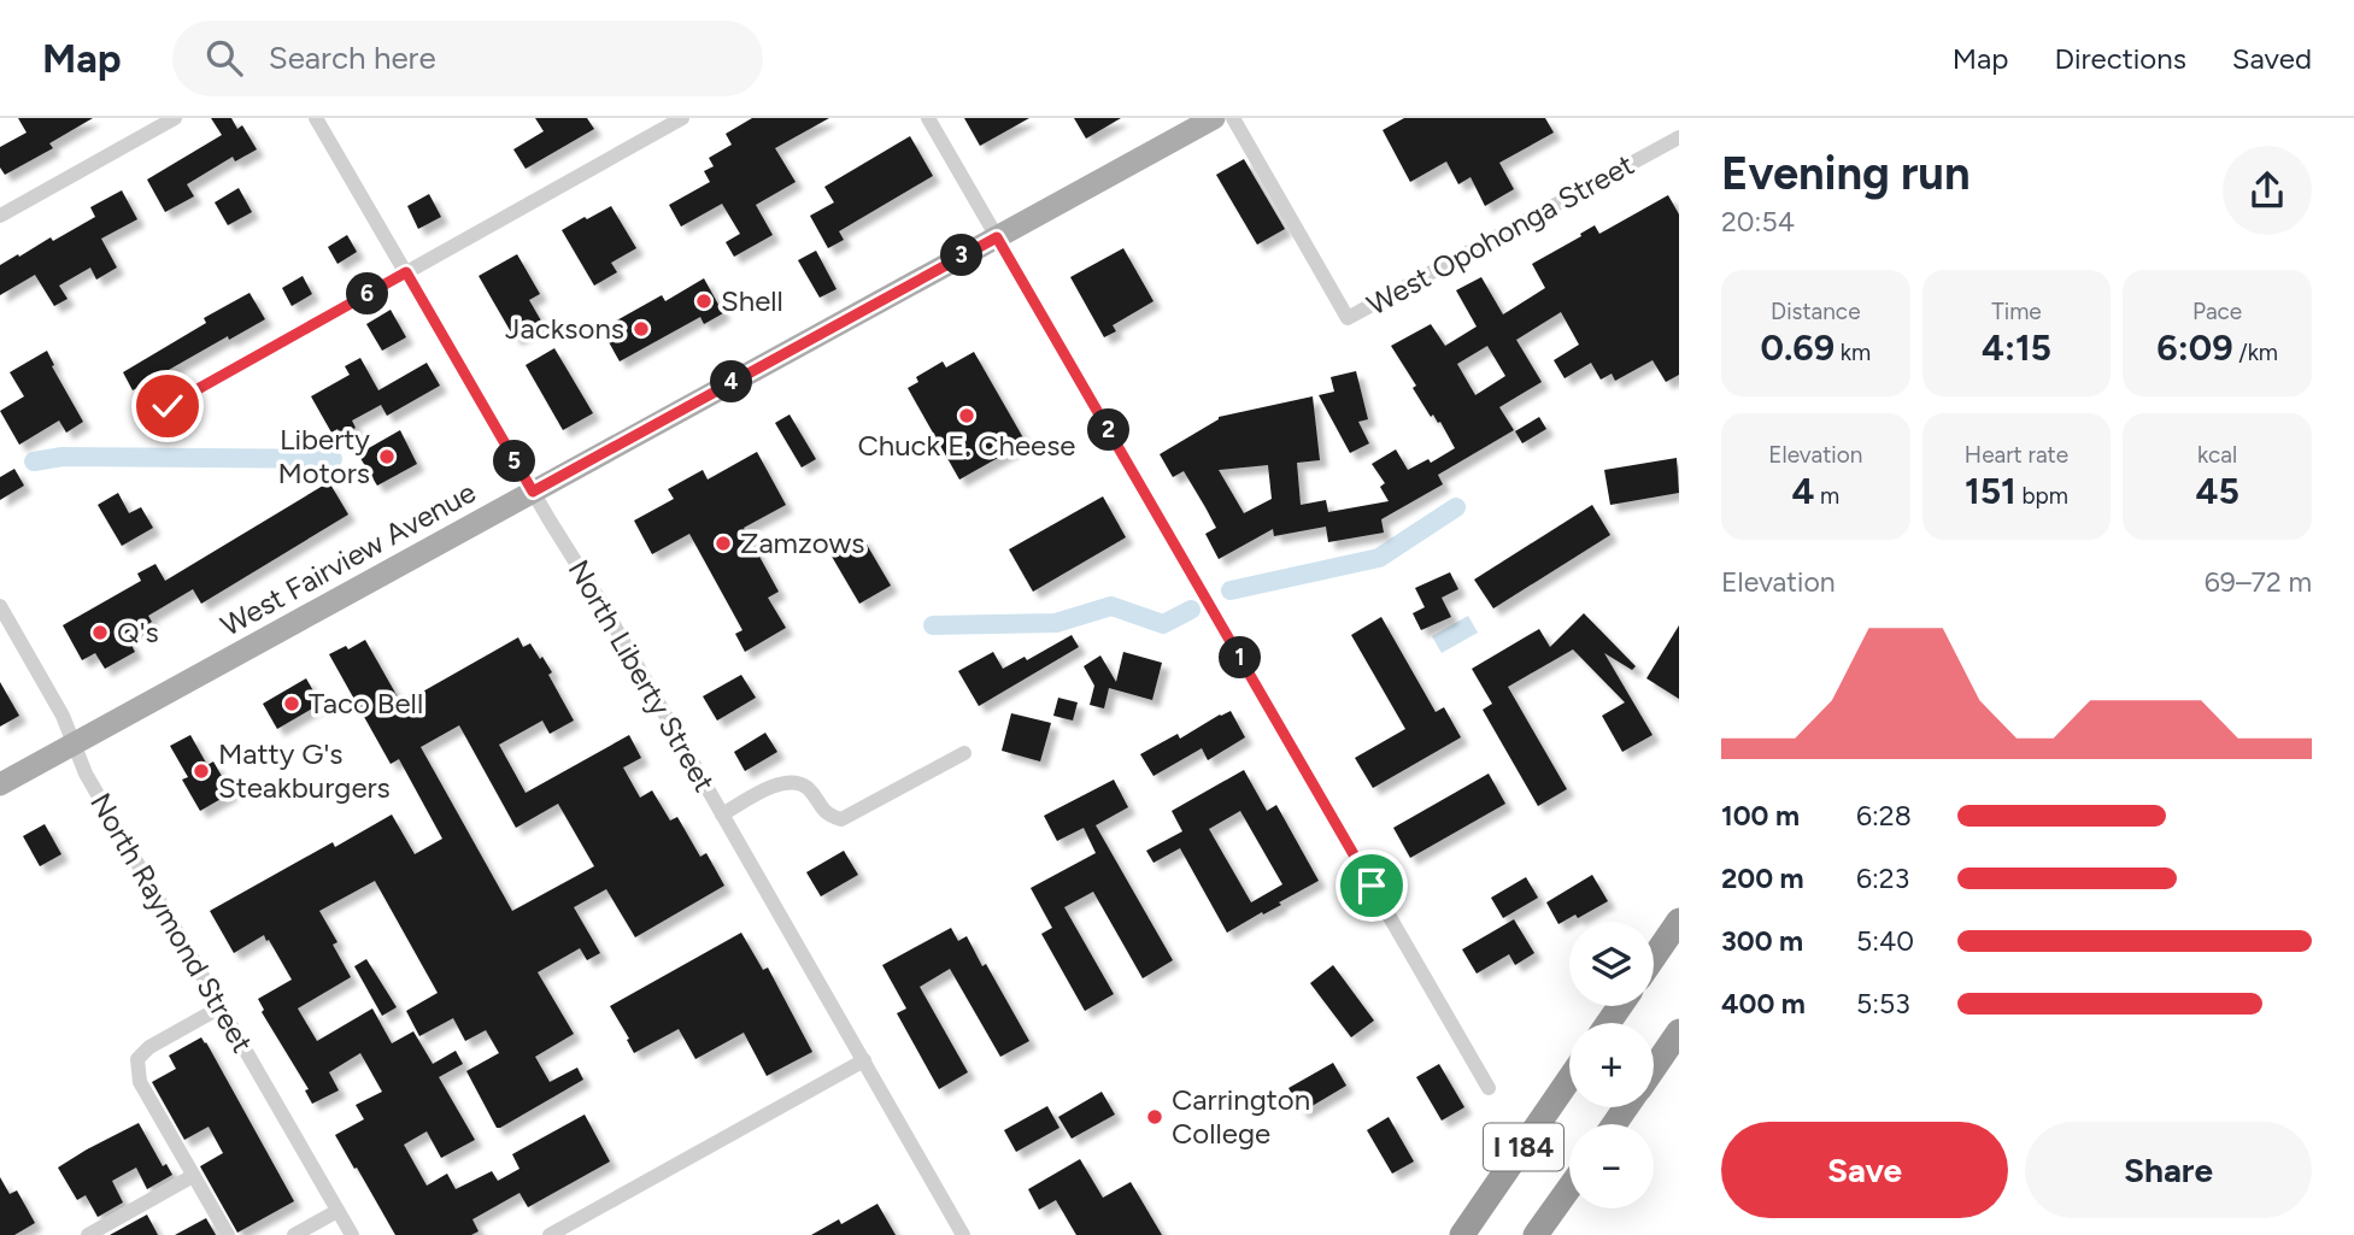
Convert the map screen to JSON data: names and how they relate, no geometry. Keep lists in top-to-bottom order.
{
  "streets": {
    "highway": ["I 184"],
    "main road": ["West Fairview Avenue"],
    "street": ["West Opohonga Street", "North Liberty Street", "North Raymond Street"]
  },
  "crossings": [
    ["West Fairview Avenue", "North Liberty Street"],
    ["West Fairview Avenue", "North Raymond Street"]
  ],
  "places": [
    "Shell",
    "Jacksons",
    "Chuck E. Cheese",
    "Liberty Motors",
    "Zamzows",
    "Q's",
    "Taco Bell",
    "Matty G's Steakburgers",
    "Carrington College"
  ],
  "page": {
    "header": "Map",
    "search": "Search here",
    "nav": ["Map", "Directions", "Saved"],
    "heading": ["Evening run", "20:54"],
    "pins": [
      "3",
      "6",
      "4",
      "2",
      "5",
      "1"
    ],
    "stats": [
      ["Distance", "0.69 km"],
      ["Time", "4:15"],
      ["Pace", "6:09 /km"],
      ["Elevation", "4 m"],
      ["Heart rate", "151 bpm"],
      ["kcal", "45"]
    ],
    "chart": ["Elevation", "69–72 m"],
    "list": [
      {
        "name": "100 m",
        "note": "6:28"
      },
      {
        "name": "200 m",
        "note": "6:23"
      },
      {
        "name": "300 m",
        "note": "5:40"
      },
      {
        "name": "400 m",
        "note": "5:53"
      }
    ],
    "map_buttons": ["+", "−"],
    "buttons": ["Save", "Share"]
  }
}
